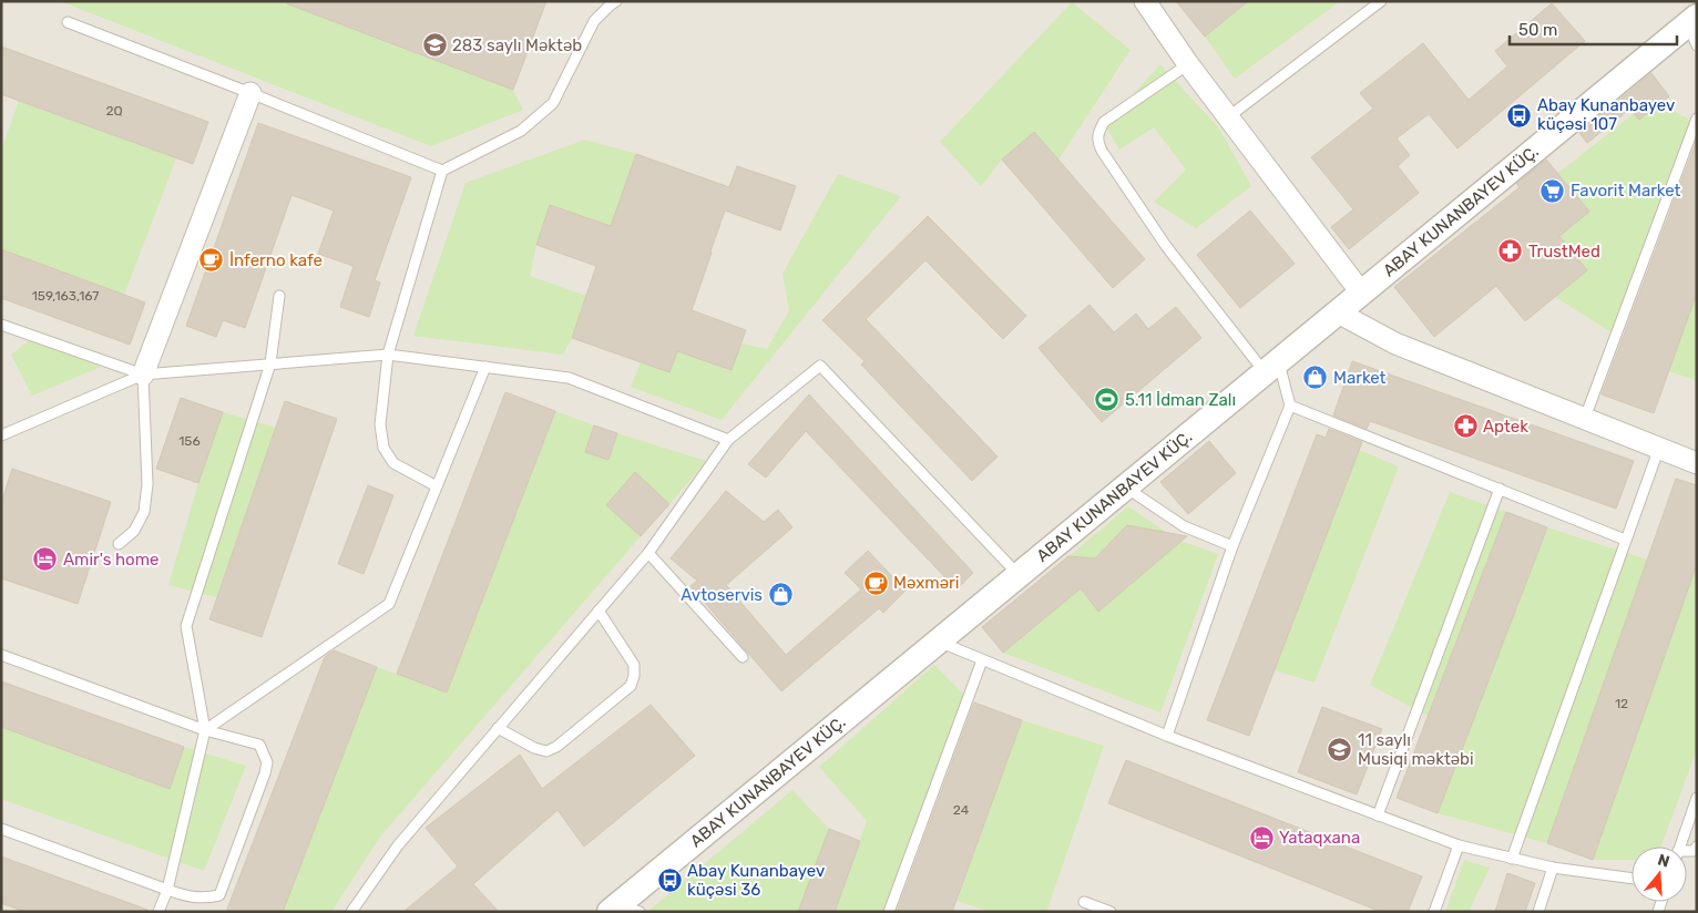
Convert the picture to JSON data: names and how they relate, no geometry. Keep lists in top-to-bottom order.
{
  "streets": {
    "street": ["ABAY KUNANBAYEV KÜÇ."]
  },
  "places": {
    "school or university": ["283 saylı Məktəb", "11 saylı Musiqi məktəbi"],
    "bus stop": ["Abay Kunanbayev küçəsi 107", "Abay Kunanbayev küçəsi 36"],
    "supermarket": ["Favorit Market"],
    "pharmacy": ["TrustMed", "Aptek"],
    "cafe": ["İnferno kafe", "Məxməri"],
    "shop": ["Market", "Avtoservis"],
    "sports": ["5.11 İdman Zalı"],
    "hotel": ["Amir's home", "Yataqxana"]
  },
  "house_numbers": [
    "2Q",
    "159,163,167",
    "156",
    "12",
    "24"
  ],
  "scale_bar": "50 m",
  "north": "top"
}
